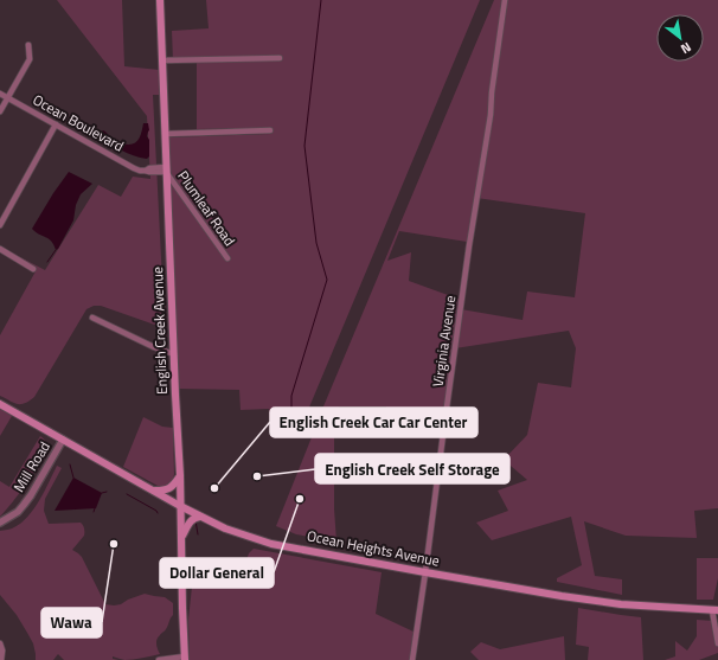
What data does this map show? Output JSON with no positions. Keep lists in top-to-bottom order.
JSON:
{
  "streets": {
    "main road": ["English Creek Avenue", "Ocean Heights Avenue"],
    "street": [
      "Ocean Boulevard",
      "Plumleaf Road",
      "Virginia Avenue",
      "Mill Road"
    ]
  },
  "crossings": [
    ["Ocean Boulevard", "Plumleaf Road"],
    ["Ocean Boulevard", "English Creek Avenue"],
    ["Plumleaf Road", "English Creek Avenue"],
    ["English Creek Avenue", "Ocean Heights Avenue"],
    ["Virginia Avenue", "Ocean Heights Avenue"],
    ["Mill Road", "Ocean Heights Avenue"]
  ],
  "places": [
    "English Creek Self Storage",
    "English Creek Car Car Center",
    "Dollar General",
    "Wawa"
  ],
  "north": "bottom right"
}
